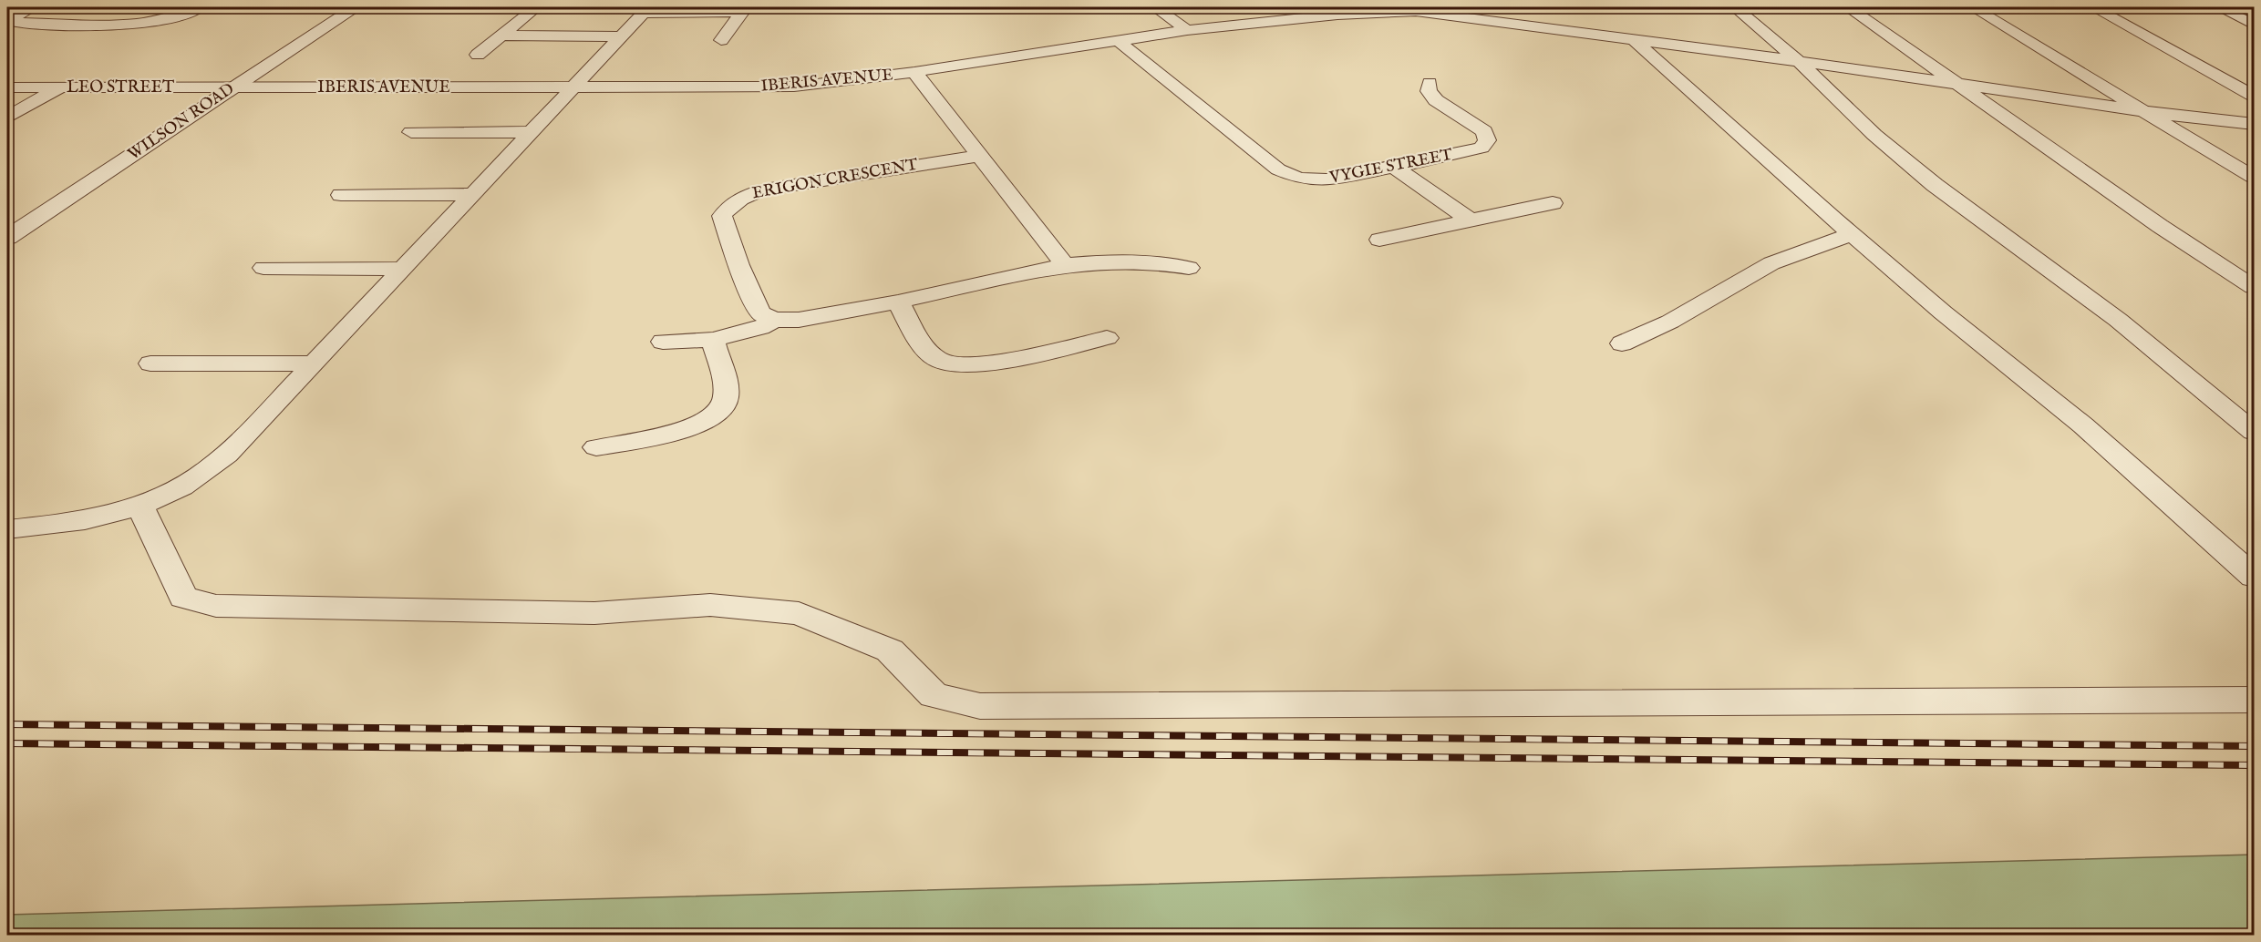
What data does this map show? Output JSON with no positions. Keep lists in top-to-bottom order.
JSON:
{
  "streets": {
    "street": [
      "IBERIS AVENUE",
      "LEO STREET",
      "WILSON ROAD",
      "VYGIE STREET",
      "ERIGON CRESCENT"
    ]
  },
  "crossings": [
    ["IBERIS AVENUE", "LEO STREET"],
    ["IBERIS AVENUE", "WILSON ROAD"],
    ["IBERIS AVENUE", "VYGIE STREET"],
    ["LEO STREET", "WILSON ROAD"]
  ]
}
